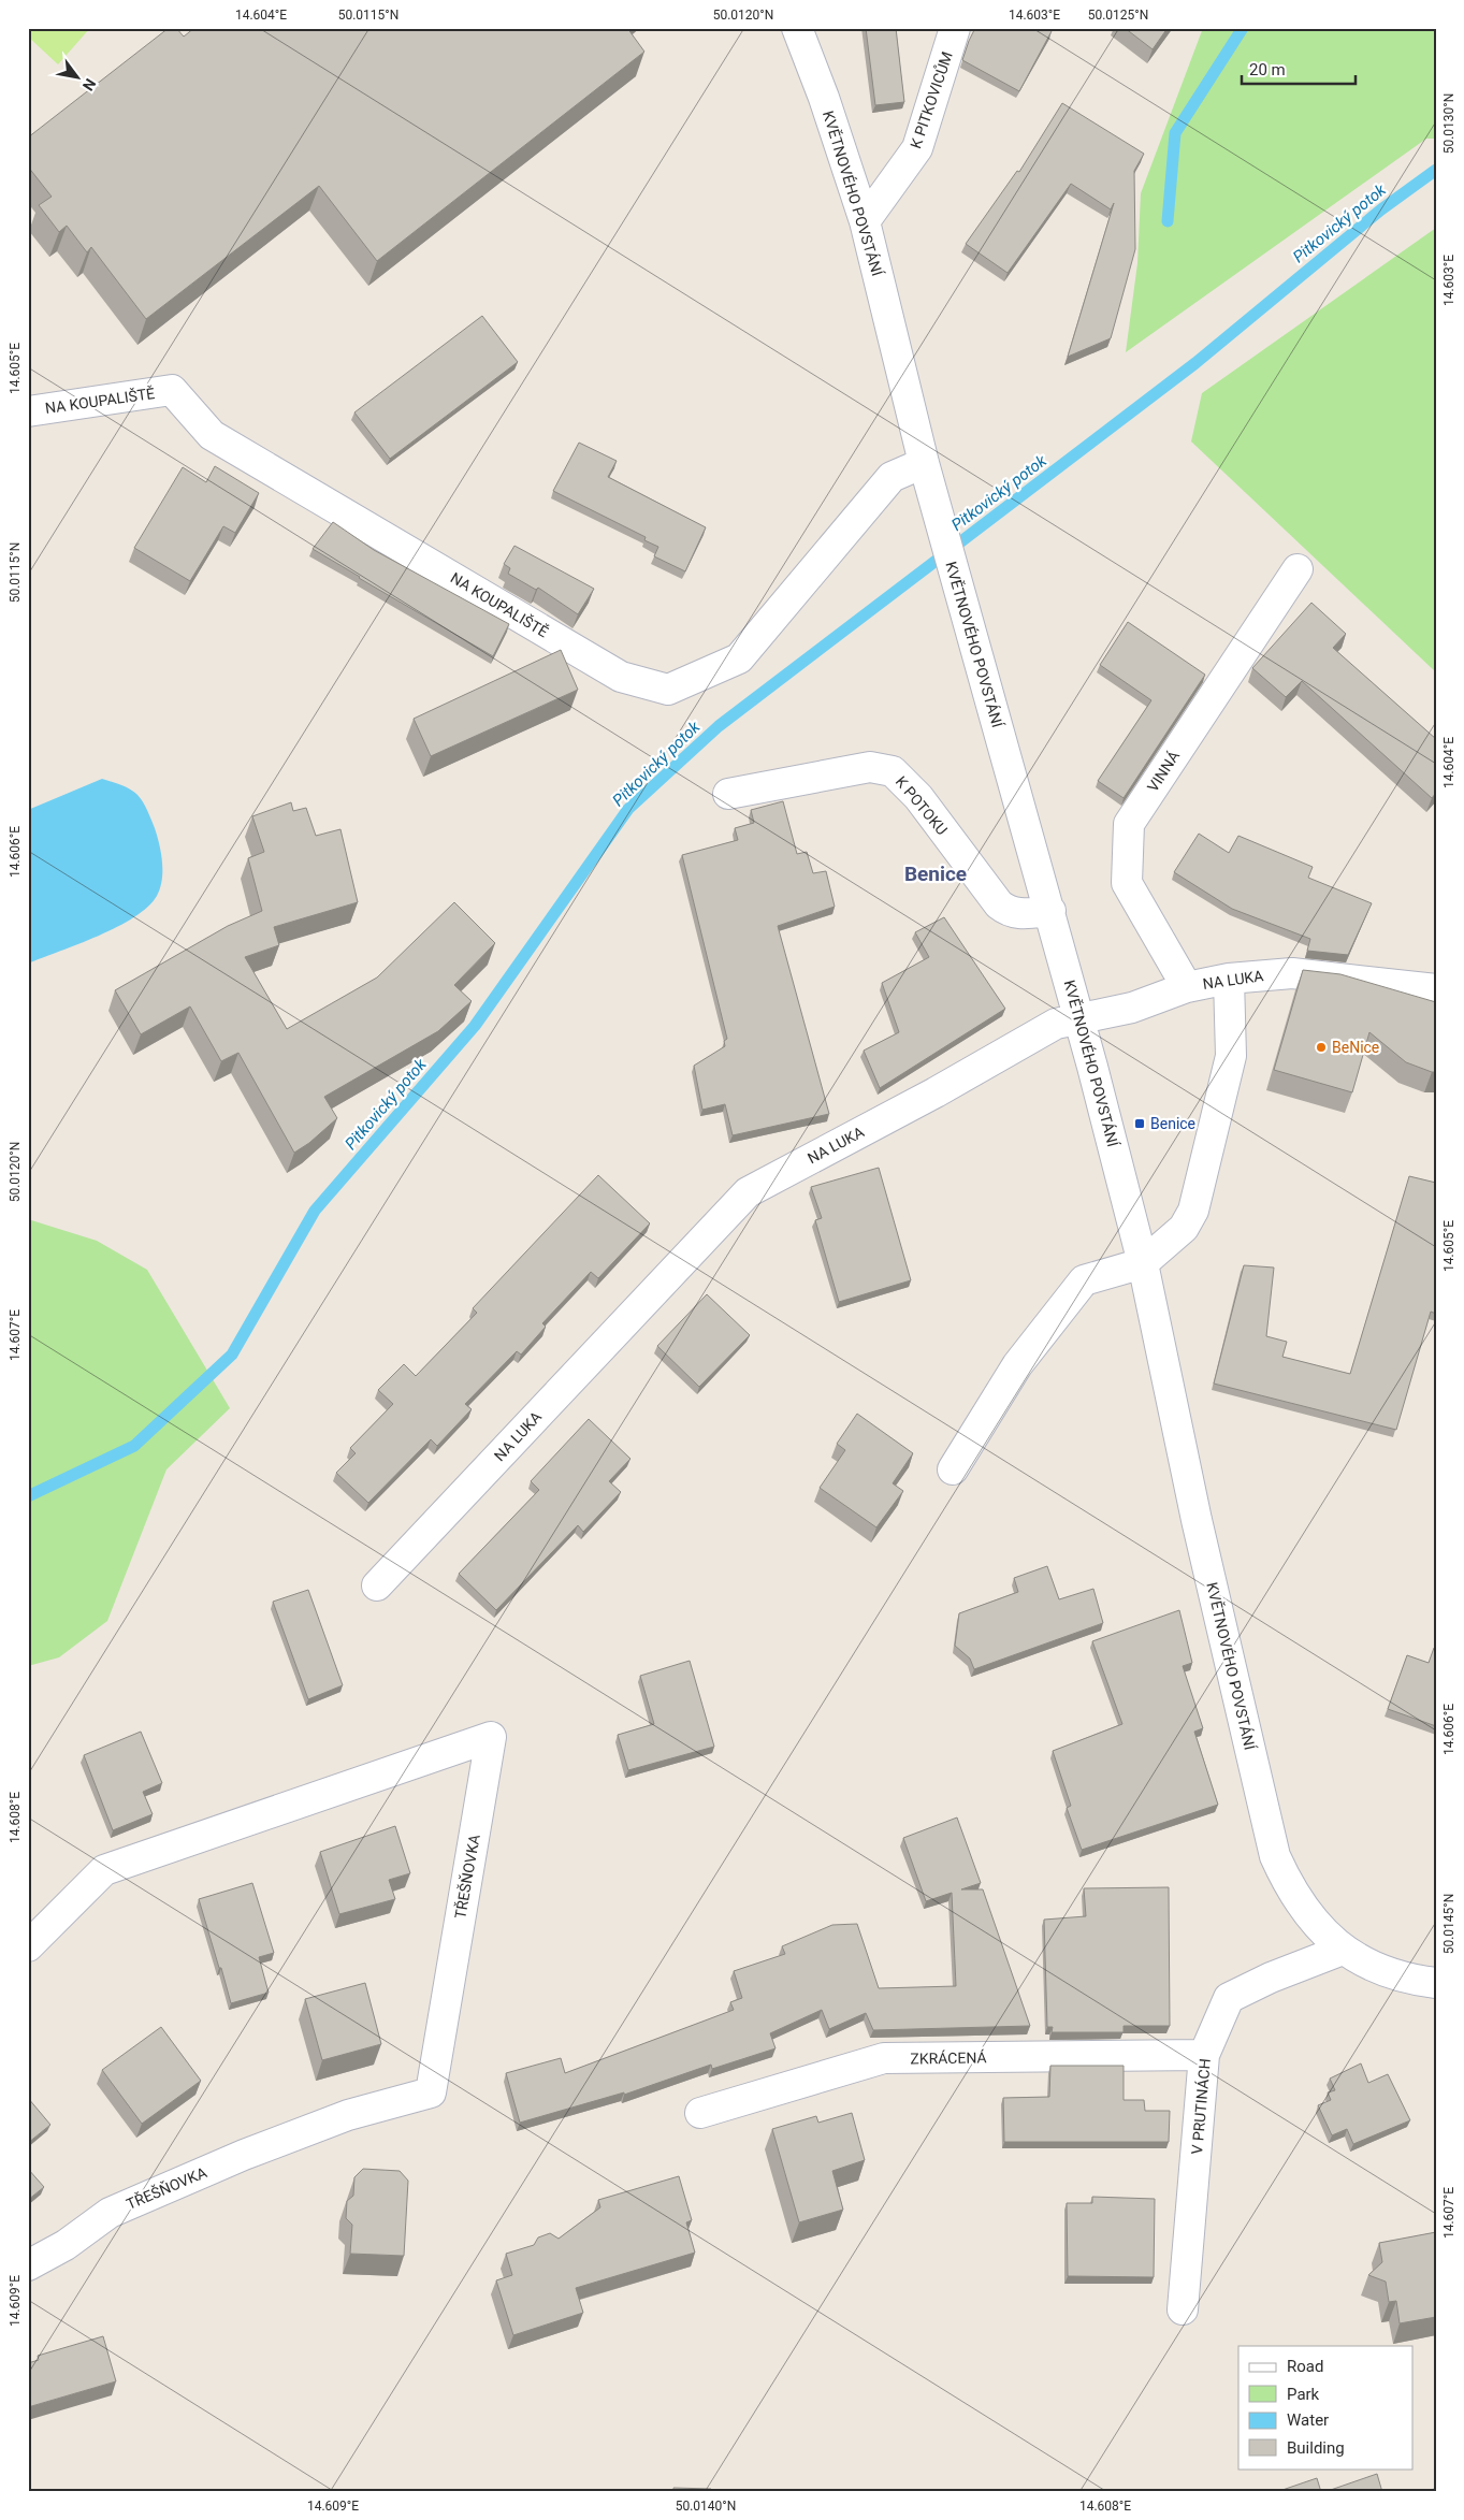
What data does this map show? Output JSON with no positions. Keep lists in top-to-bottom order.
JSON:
{
  "streets": {
    "street": [
      "K PITKOVICŮM",
      "KVĚTNOVÉHO POVSTÁNÍ",
      "NA KOUPALIŠTĚ",
      "VINNÁ",
      "K POTOKU",
      "NA LUKA",
      "TŘEŠŇOVKA",
      "ZKRÁCENÁ",
      "V PRUTINÁCH"
    ]
  },
  "crossings": [
    ["K PITKOVICŮM", "KVĚTNOVÉHO POVSTÁNÍ"],
    ["KVĚTNOVÉHO POVSTÁNÍ", "NA KOUPALIŠTĚ"],
    ["KVĚTNOVÉHO POVSTÁNÍ", "K POTOKU"],
    ["KVĚTNOVÉHO POVSTÁNÍ", "NA LUKA"],
    ["KVĚTNOVÉHO POVSTÁNÍ", "V PRUTINÁCH"],
    ["VINNÁ", "NA LUKA"],
    ["ZKRÁCENÁ", "V PRUTINÁCH"]
  ],
  "districts": ["Benice"],
  "water": ["Pitkovický potok"],
  "places": {
    "other": ["BeNice"],
    "transit": ["Benice"]
  },
  "legend": [
    "Road",
    "Park",
    "Water",
    "Building"
  ],
  "scale_bar": "20 m",
  "north": "bottom right",
  "coordinates": [
    "14.604°E",
    "50.0115°N",
    "50.0120°N",
    "14.603°E",
    "50.0125°N",
    "50.0130°N",
    "14.605°E",
    "14.606°E",
    "14.607°E",
    "14.608°E",
    "50.0145°N",
    "14.609°E",
    "50.0140°N"
  ]
}
